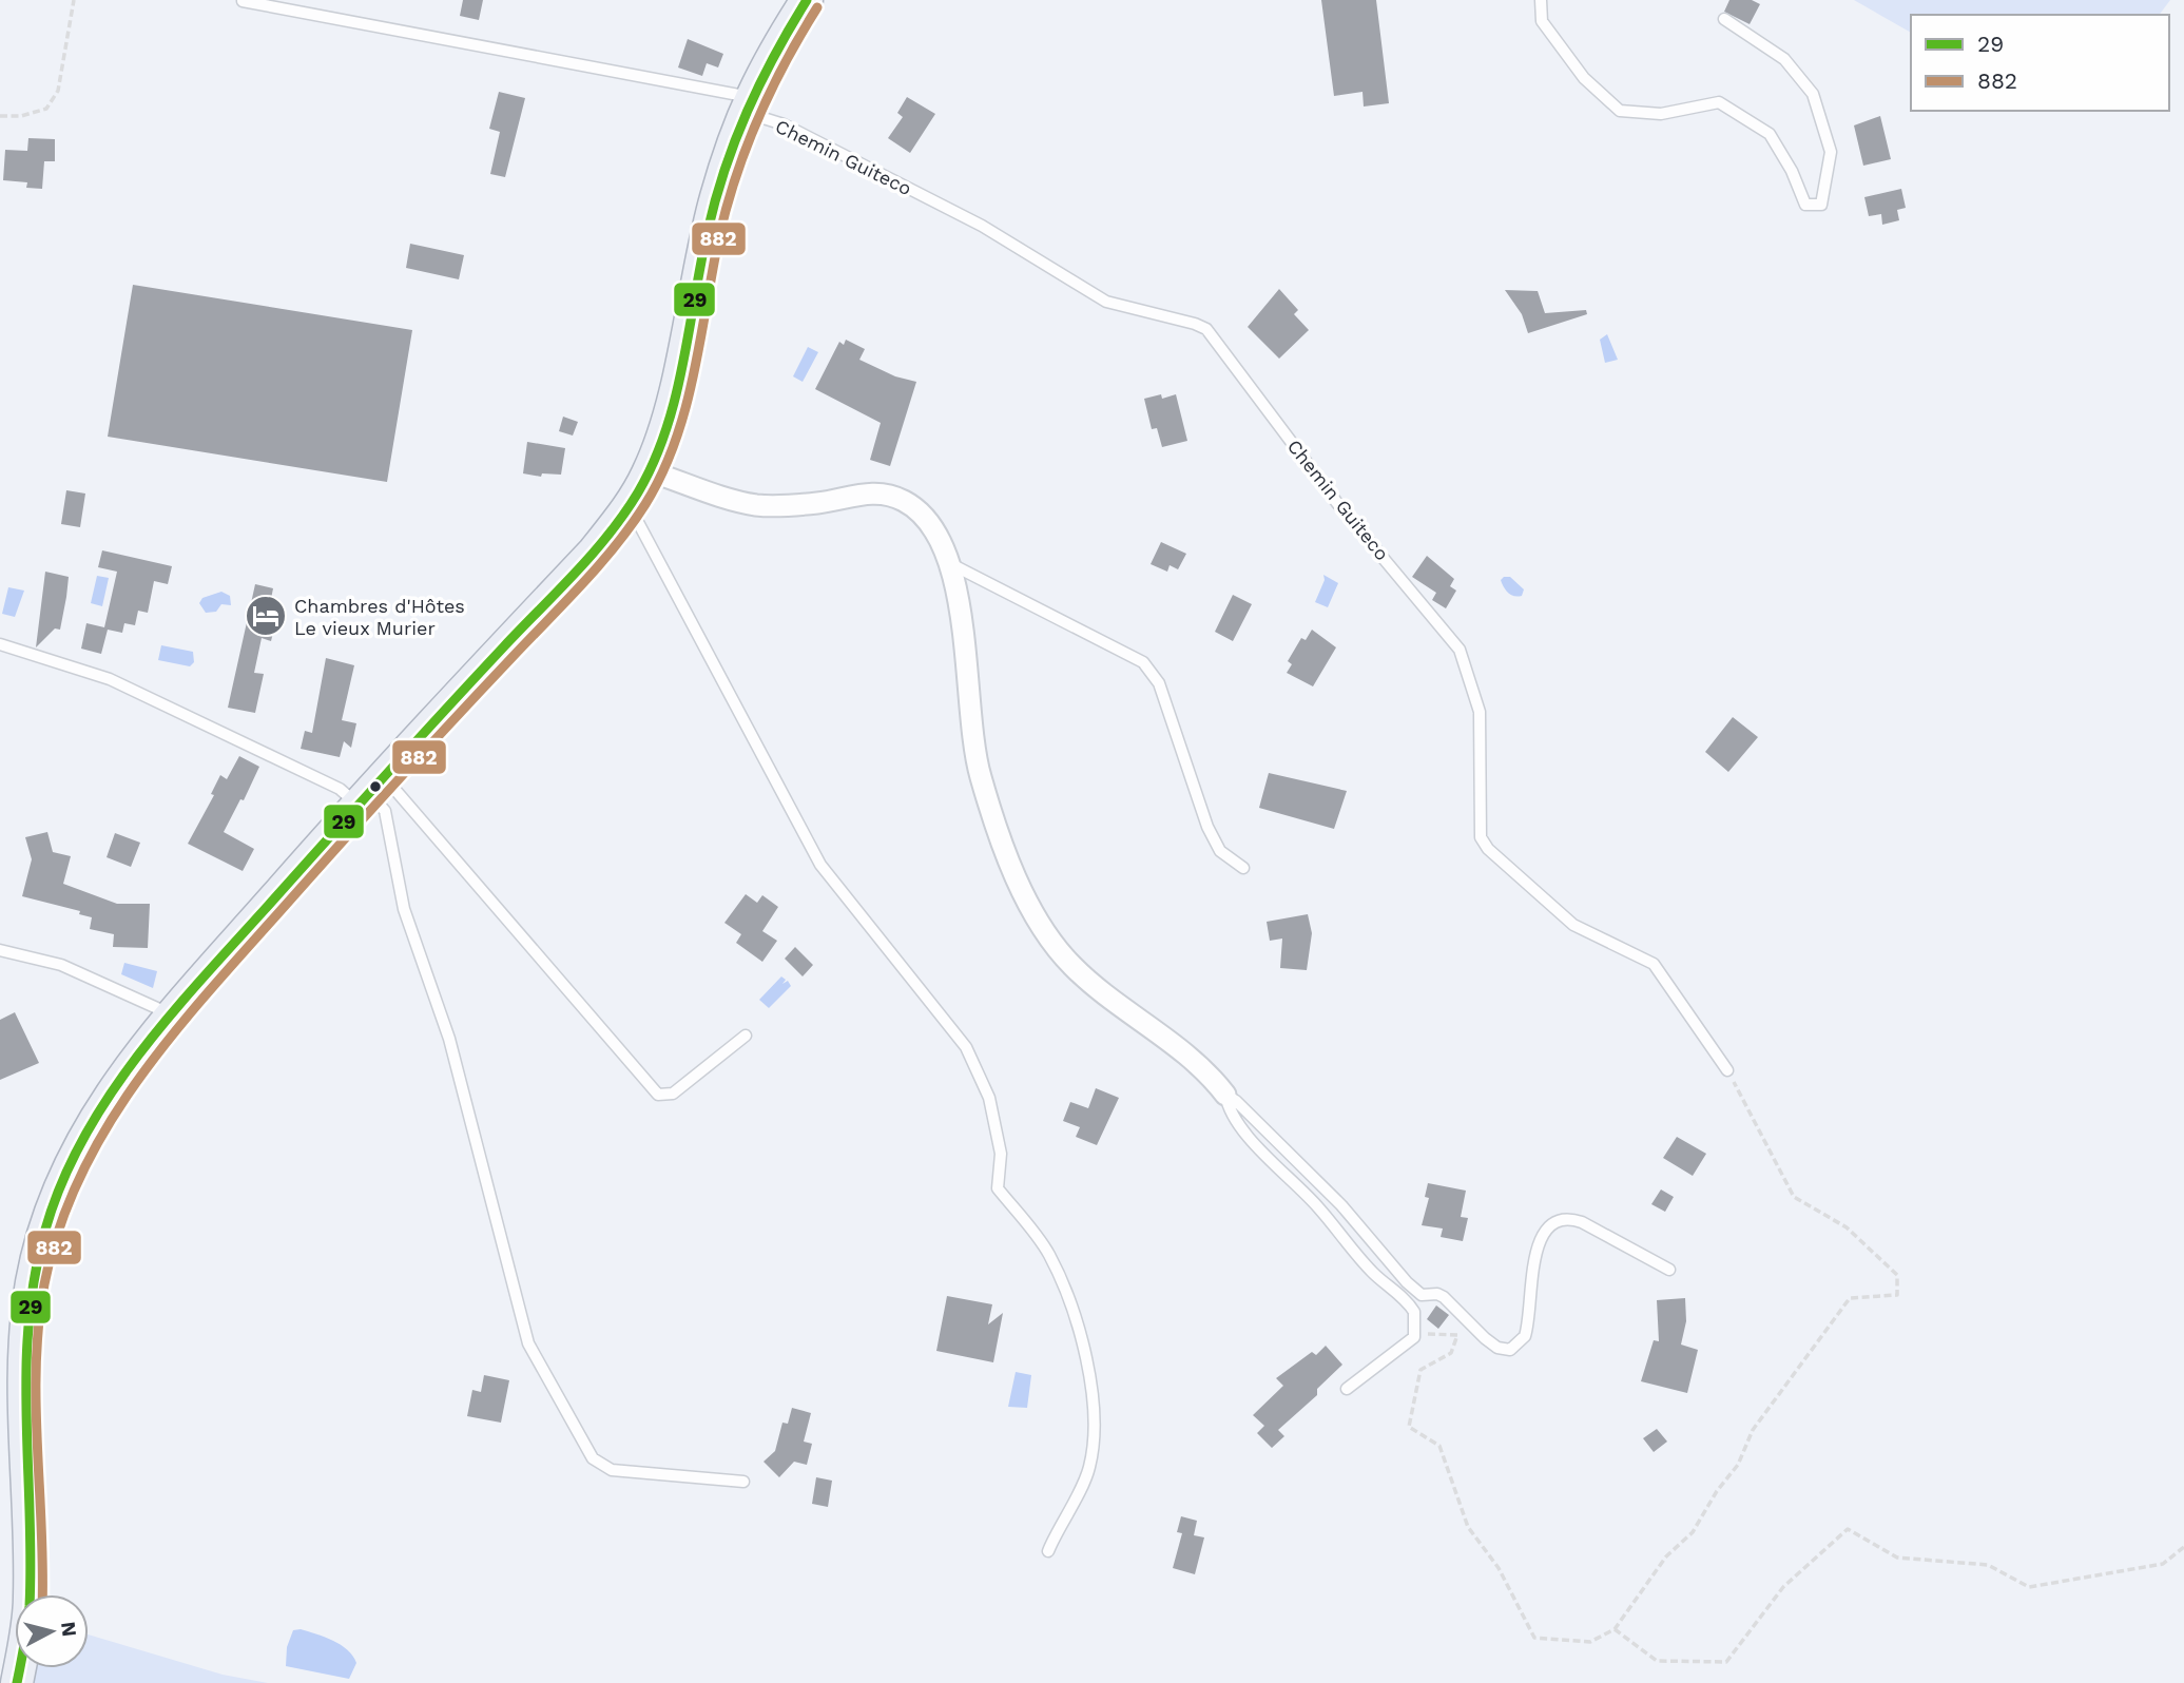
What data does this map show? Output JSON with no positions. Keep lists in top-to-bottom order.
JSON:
{
  "streets": {
    "lane": ["Chemin Guiteco"]
  },
  "places": {
    "hotel": ["Chambres d'Hôtes Le vieux Murier"]
  },
  "lines": ["transit line 29", "transit line 882"],
  "legend": ["29", "882"],
  "north": "right"
}
